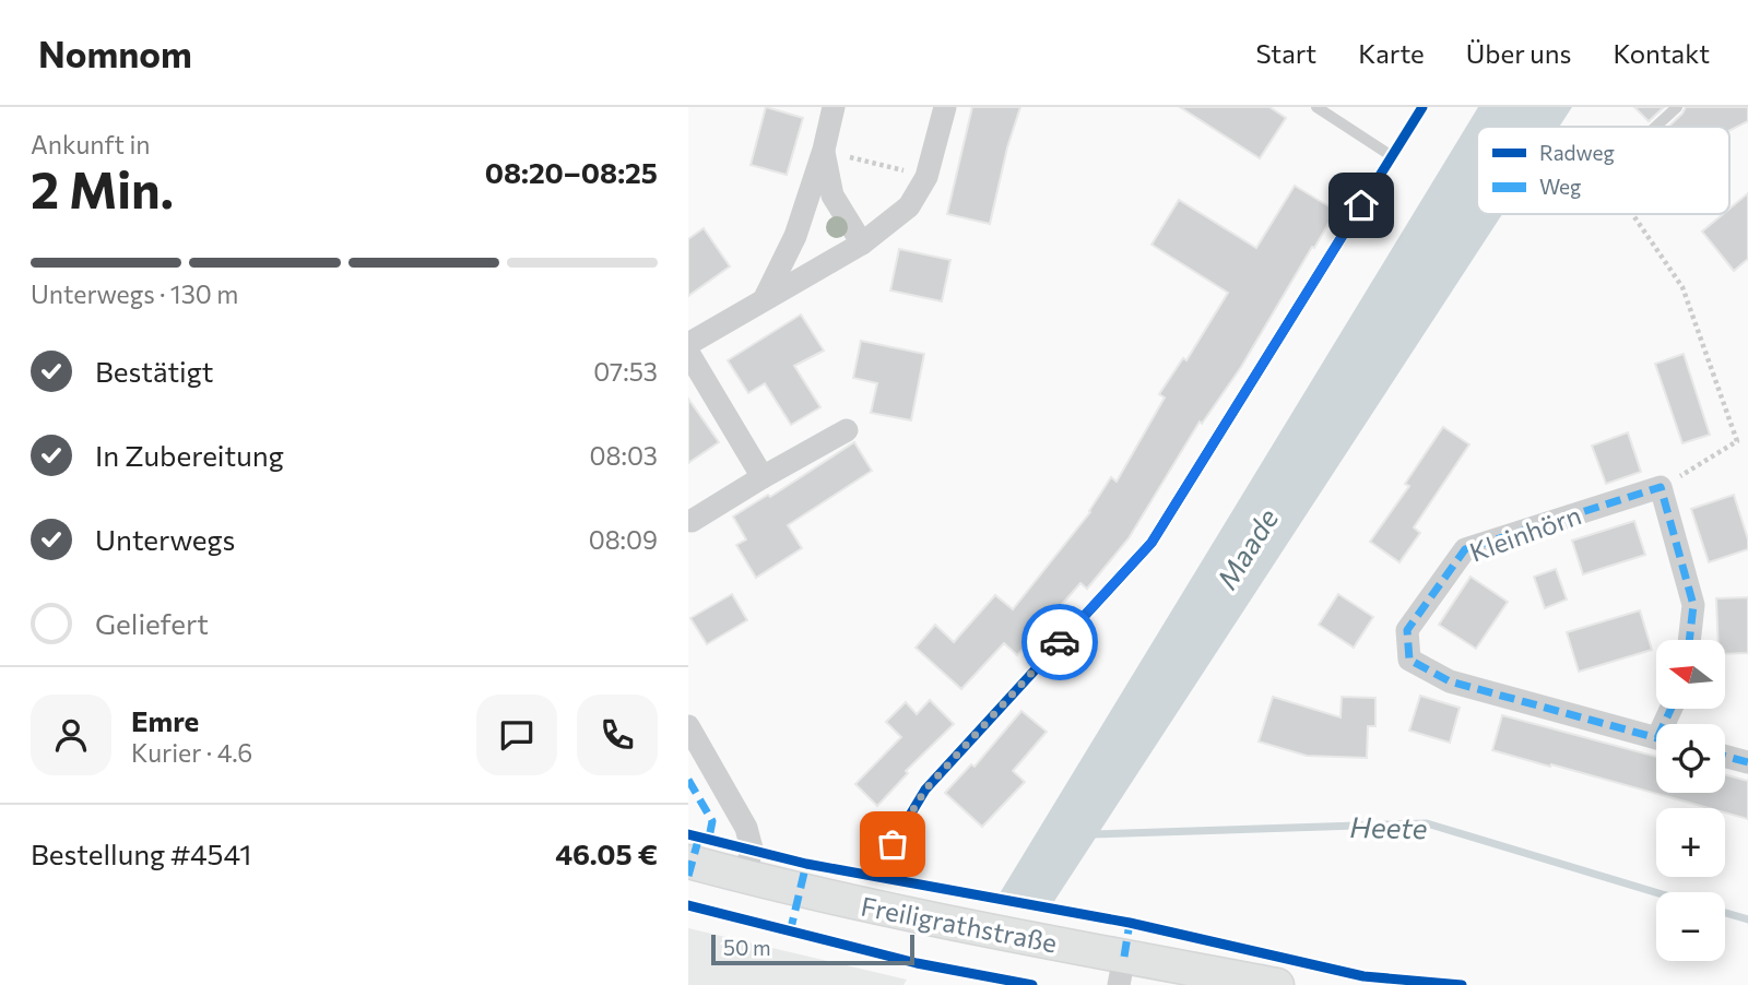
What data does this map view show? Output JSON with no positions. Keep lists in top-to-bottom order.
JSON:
{
  "streets": {
    "main road": ["Freiligrathstraße"],
    "street": ["Kleinhörn"]
  },
  "water": ["Maade", "Heete"],
  "legend": ["Radweg", "Weg"],
  "scale_bar": "50 m",
  "north": "left",
  "page": {
    "header": "Nomnom",
    "nav": [
      "Start",
      "Karte",
      "Über uns",
      "Kontakt"
    ],
    "heading": ["2 Min.", "Ankunft in", "08:20–08:25"],
    "panel": [
      "Emre",
      "Kurier · 4.6",
      "Bestellung #4541",
      "46.05 €"
    ],
    "bar": "Unterwegs · 130 m",
    "list": [
      ["Bestätigt", "07:53"],
      ["In Zubereitung", "08:03"],
      ["Unterwegs", "08:09"],
      "Geliefert"
    ],
    "map_buttons": ["+", "−"],
    "scale": "50 m"
  }
}
